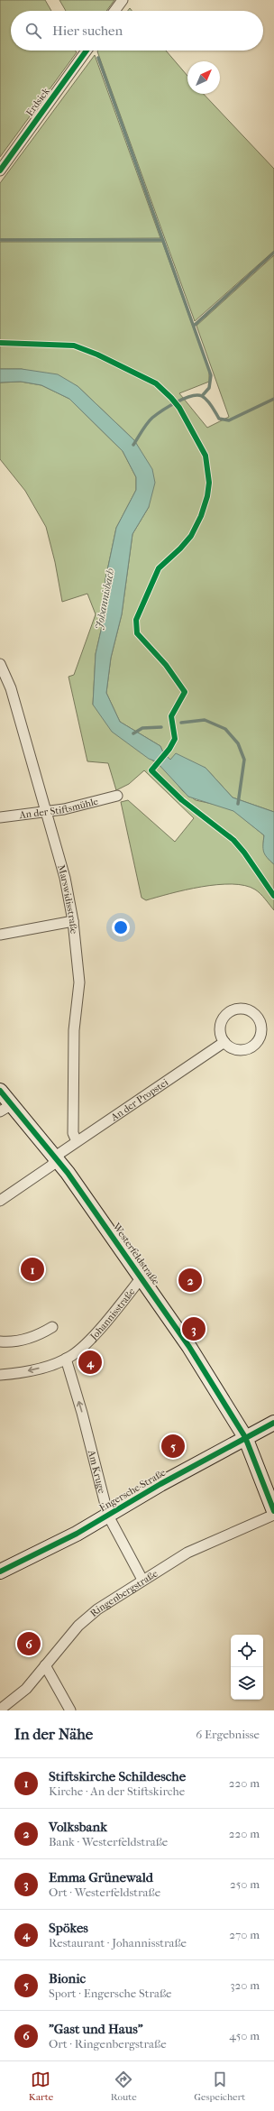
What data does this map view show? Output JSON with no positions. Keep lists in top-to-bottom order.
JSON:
{
  "streets": {
    "main road": ["Westerfeldstraße", "Engersche Straße"],
    "street": [
      "Erdsiek",
      "An der Stiftsmühle",
      "Marswidisstraße",
      "An der Propstei",
      "Johannisstraße",
      "Am Kruge",
      "Ringenbergstraße"
    ]
  },
  "crossings": [
    ["An der Stiftsmühle", "Marswidisstraße"],
    ["Marswidisstraße", "An der Propstei"],
    ["An der Propstei", "Westerfeldstraße"],
    ["Westerfeldstraße", "Johannisstraße"],
    ["Westerfeldstraße", "Engersche Straße"],
    ["Johannisstraße", "Am Kruge"],
    ["Am Kruge", "Engersche Straße"],
    ["Am Kruge", "Ringenbergstraße"]
  ],
  "one_way": ["Am Kruge"],
  "water": ["Johannisbach"],
  "north": "top right",
  "page": {
    "search": "Hier suchen",
    "pins": [
      "1",
      "2",
      "3",
      "4",
      "5",
      "6"
    ],
    "heading": ["In der Nähe", "6 Ergebnisse"],
    "list": [
      {
        "mark": "1",
        "name": "Stiftskirche Schildesche",
        "note": "Kirche · An der Stiftskirche",
        "value": "220 m"
      },
      {
        "mark": "2",
        "name": "Volksbank",
        "note": "Bank · Westerfeldstraße",
        "value": "220 m"
      },
      {
        "mark": "3",
        "name": "Emma Grünewald",
        "note": "Ort · Westerfeldstraße",
        "value": "250 m"
      },
      {
        "mark": "4",
        "name": "Spökes",
        "note": "Restaurant · Johannisstraße",
        "value": "270 m"
      },
      {
        "mark": "5",
        "name": "Bionic",
        "note": "Sport · Engersche Straße",
        "value": "320 m"
      },
      {
        "mark": "6",
        "name": "\"Gast und Haus\"",
        "note": "Ort · Ringenbergstraße",
        "value": "450 m"
      }
    ],
    "nav": ["Karte", "Route", "Gespeichert"]
  }
}
